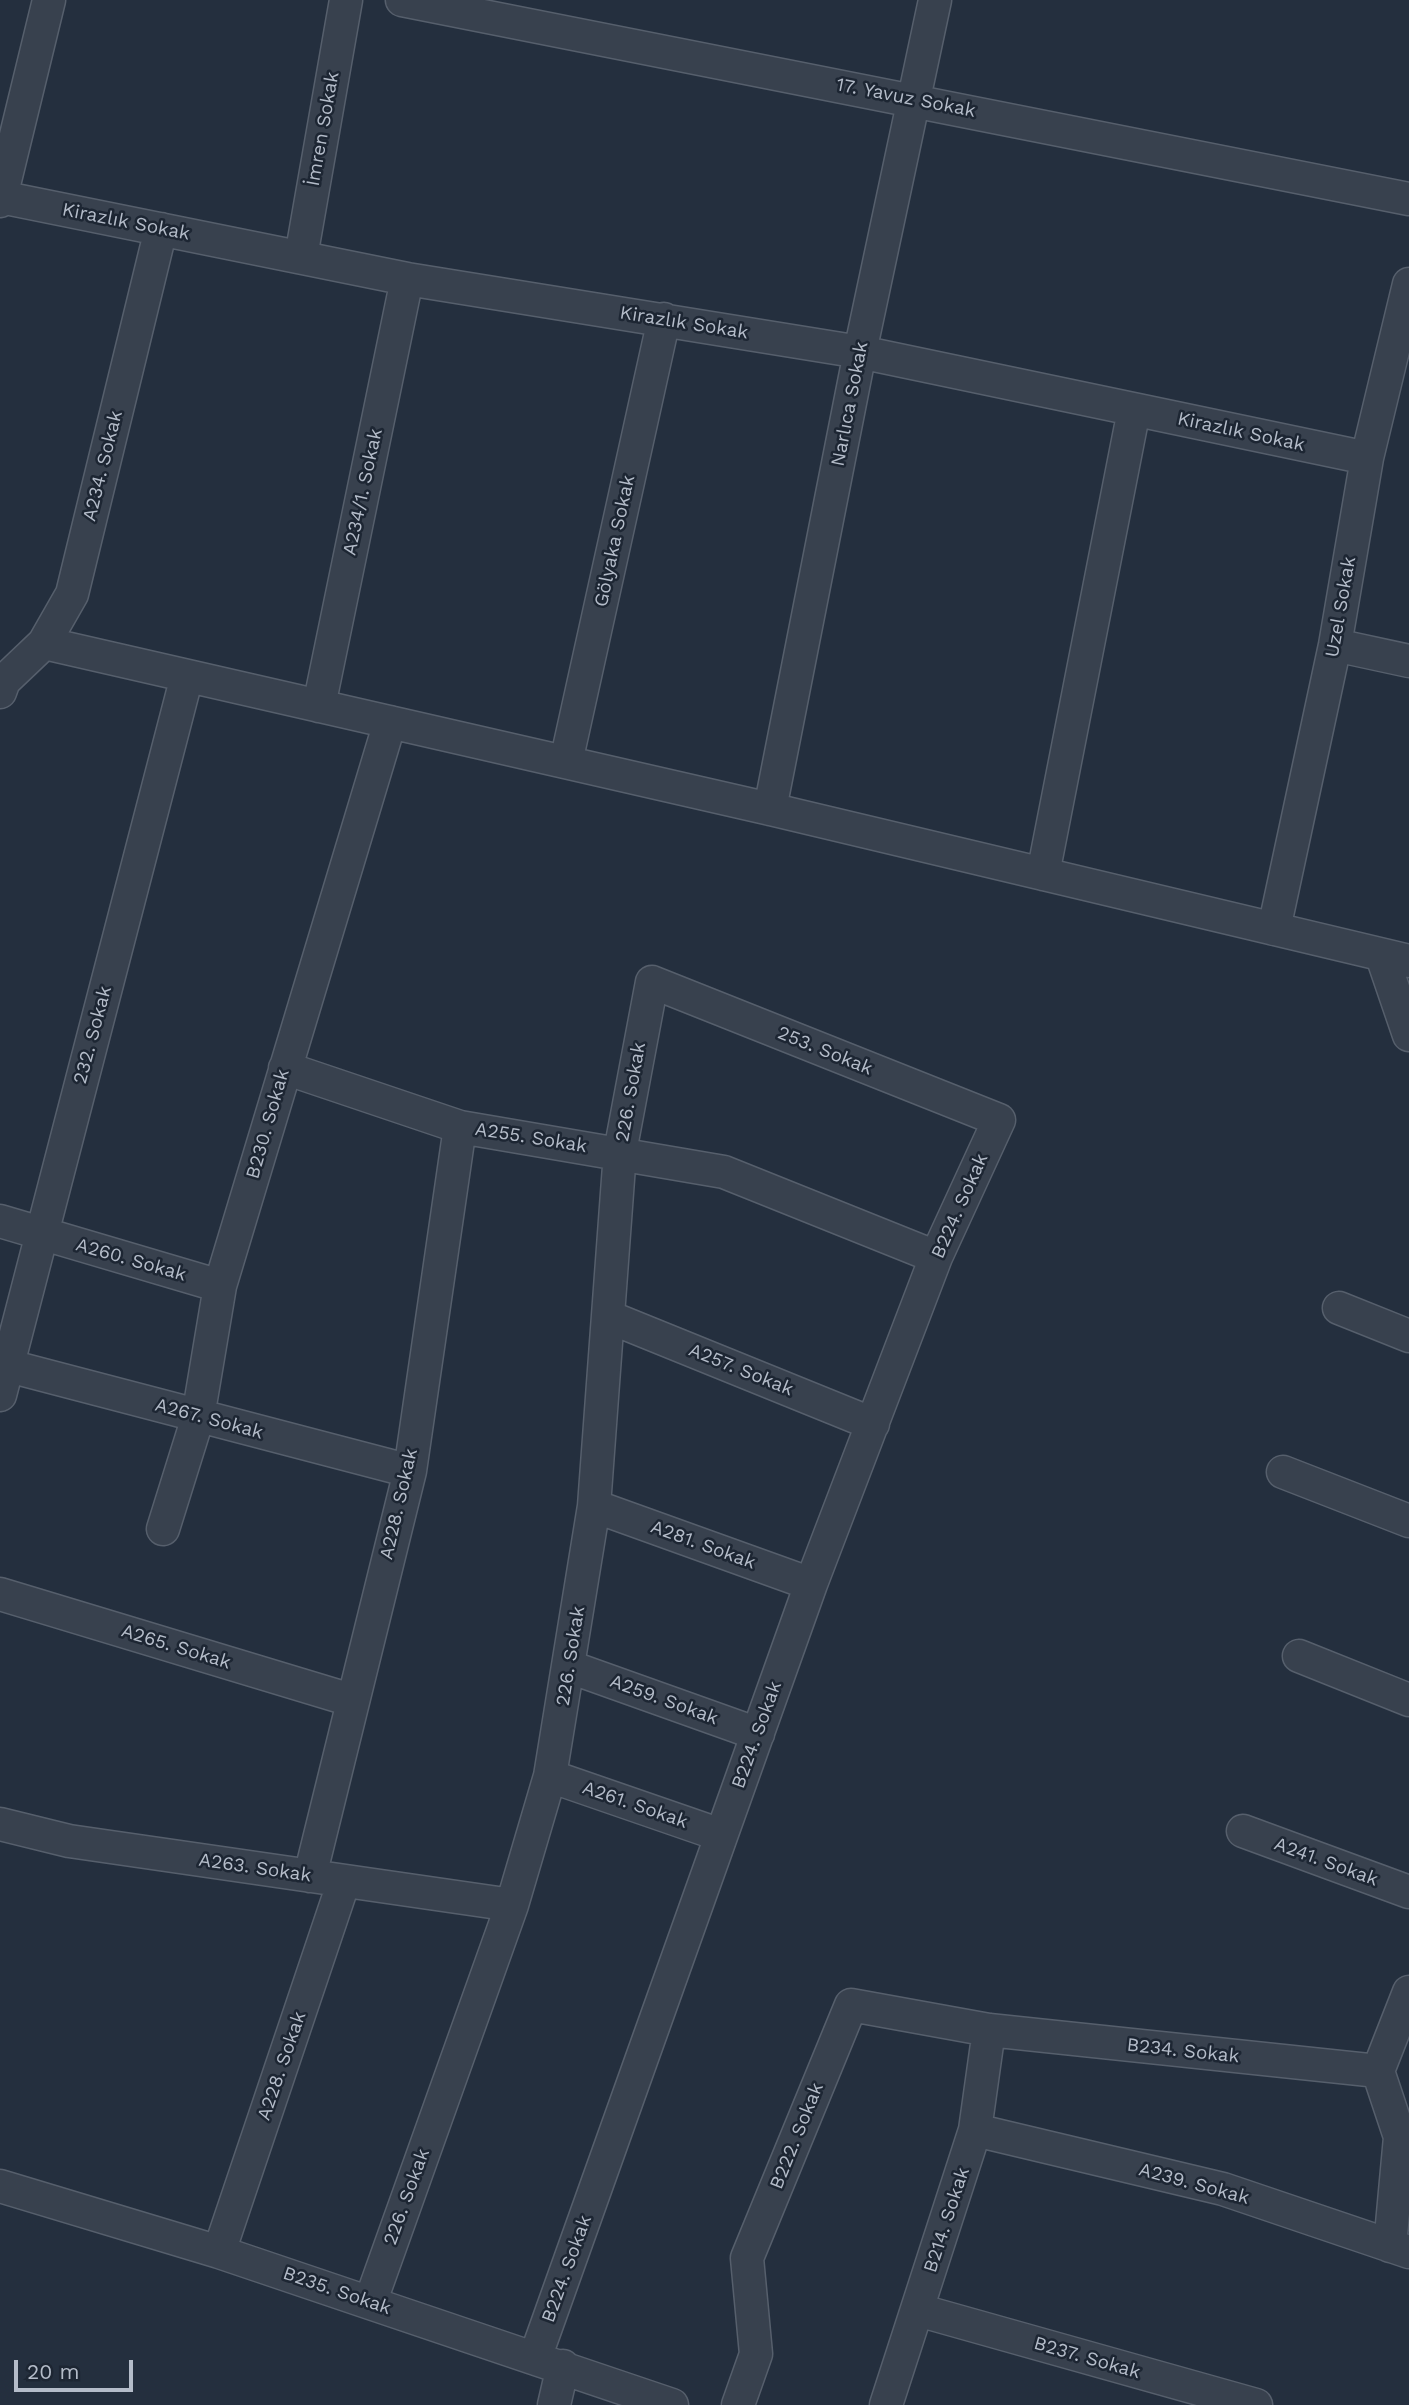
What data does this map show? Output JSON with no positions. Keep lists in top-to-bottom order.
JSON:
{
  "streets": {
    "street": [
      "17. Yavuz Sokak",
      "İmren Sokak",
      "Kirazlık Sokak",
      "Narlıca Sokak",
      "A234. Sokak",
      "A234/1. Sokak",
      "Gölyaka Sokak",
      "Uzel Sokak",
      "232. Sokak",
      "253. Sokak",
      "226. Sokak",
      "B230. Sokak",
      "A255. Sokak",
      "B224. Sokak",
      "A260. Sokak",
      "A257. Sokak",
      "A267. Sokak",
      "A228. Sokak",
      "A281. Sokak",
      "A265. Sokak",
      "A259. Sokak",
      "A261. Sokak",
      "A241. Sokak",
      "A263. Sokak",
      "B234. Sokak",
      "B222. Sokak",
      "A239. Sokak",
      "B214. Sokak",
      "B235. Sokak",
      "B237. Sokak"
    ]
  },
  "crossings": [
    ["17. Yavuz Sokak", "Narlıca Sokak"],
    ["İmren Sokak", "Kirazlık Sokak"],
    ["Kirazlık Sokak", "Narlıca Sokak"],
    ["Kirazlık Sokak", "A234. Sokak"],
    ["Kirazlık Sokak", "A234/1. Sokak"],
    ["Kirazlık Sokak", "Gölyaka Sokak"],
    ["Kirazlık Sokak", "Uzel Sokak"],
    ["232. Sokak", "A260. Sokak"],
    ["232. Sokak", "A267. Sokak"],
    ["253. Sokak", "226. Sokak"],
    ["253. Sokak", "B224. Sokak"],
    ["226. Sokak", "A255. Sokak"],
    ["226. Sokak", "A257. Sokak"],
    ["226. Sokak", "A281. Sokak"],
    ["226. Sokak", "A259. Sokak"],
    ["226. Sokak", "A261. Sokak"],
    ["226. Sokak", "A263. Sokak"],
    ["226. Sokak", "B235. Sokak"],
    ["B230. Sokak", "A255. Sokak"],
    ["B230. Sokak", "A260. Sokak"],
    ["B230. Sokak", "A267. Sokak"],
    ["A255. Sokak", "B224. Sokak"],
    ["A255. Sokak", "A228. Sokak"],
    ["B224. Sokak", "A257. Sokak"],
    ["B224. Sokak", "A281. Sokak"],
    ["B224. Sokak", "A259. Sokak"],
    ["B224. Sokak", "A261. Sokak"],
    ["B224. Sokak", "B235. Sokak"],
    ["A267. Sokak", "A228. Sokak"],
    ["A228. Sokak", "A265. Sokak"],
    ["A228. Sokak", "A263. Sokak"],
    ["A228. Sokak", "B235. Sokak"],
    ["B234. Sokak", "B222. Sokak"],
    ["B234. Sokak", "B214. Sokak"],
    ["B222. Sokak", "B214. Sokak"],
    ["A239. Sokak", "B214. Sokak"],
    ["B214. Sokak", "B237. Sokak"]
  ],
  "scale_bar": "20 m"
}
